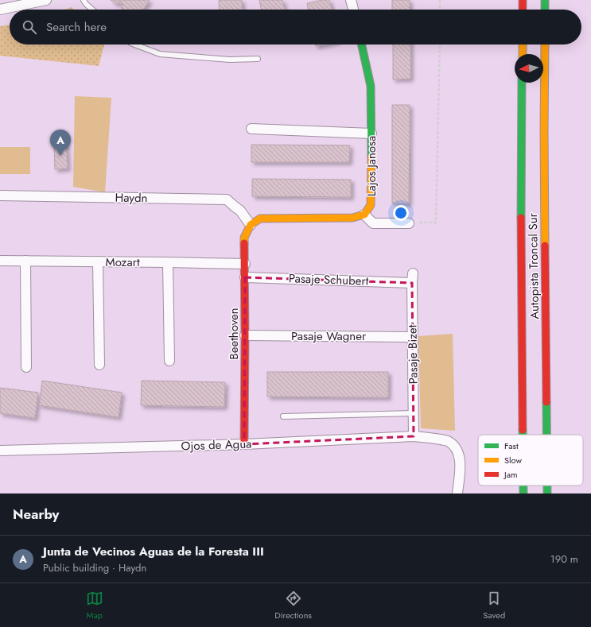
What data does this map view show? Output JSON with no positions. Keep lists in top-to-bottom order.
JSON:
{
  "streets": {
    "main road": ["Lajos Janosa", "Autopista Troncal Sur", "Beethoven"],
    "street": [
      "Haydn",
      "Mozart",
      "Pasaje Schubert",
      "Pasaje Wagner",
      "Pasaje Bizet",
      "Ojos de Agua"
    ]
  },
  "crossings": [
    ["Haydn", "Beethoven"],
    ["Mozart", "Beethoven"],
    ["Pasaje Schubert", "Beethoven"],
    ["Pasaje Schubert", "Pasaje Bizet"],
    ["Beethoven", "Pasaje Wagner"],
    ["Beethoven", "Ojos de Agua"],
    ["Pasaje Wagner", "Pasaje Bizet"],
    ["Pasaje Bizet", "Ojos de Agua"]
  ],
  "legend": ["Fast", "Slow", "Jam"],
  "north": "left",
  "page": {
    "search": "Search here",
    "pins": "A",
    "heading": "Nearby",
    "list": [
      {
        "mark": "A",
        "name": "Junta de Vecinos Aguas de la Foresta III",
        "note": "Public building · Haydn",
        "value": "190 m"
      }
    ],
    "nav": ["Map", "Directions", "Saved"]
  }
}
